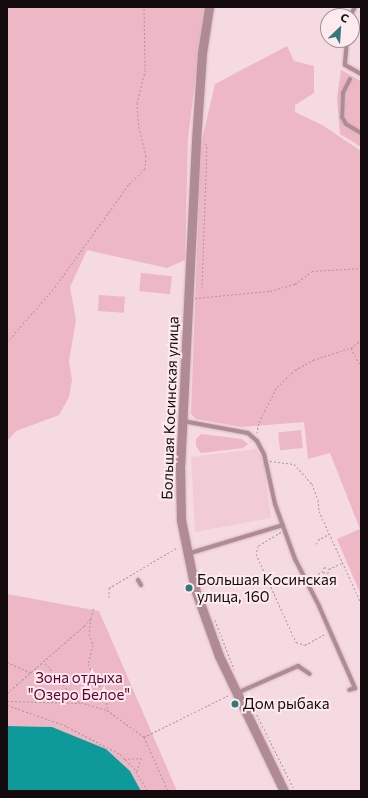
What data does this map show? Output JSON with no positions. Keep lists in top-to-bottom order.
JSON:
{
  "streets": {
    "street": ["Большая Косинская улица"]
  },
  "parks": ["Зона отдыха \"Озеро Белое\""],
  "places": ["Большая Косинская улица, 160", "Дом рыбака"],
  "north": "top right"
}
